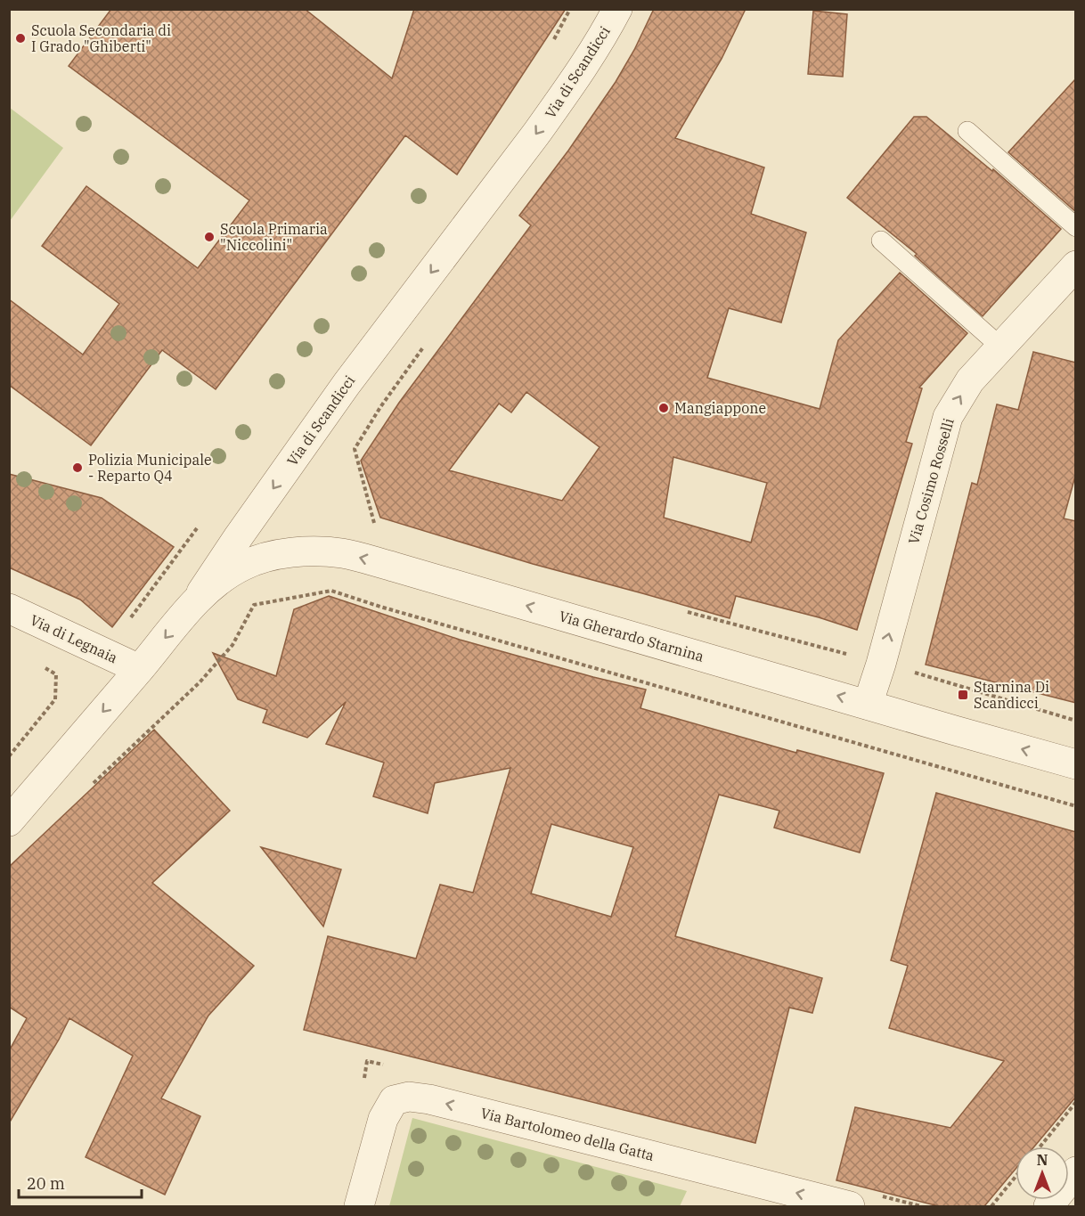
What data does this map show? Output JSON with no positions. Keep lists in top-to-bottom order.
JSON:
{
  "streets": {
    "street": [
      "Via di Scandicci",
      "Via Cosimo Rosselli",
      "Via Gherardo Starnina",
      "Via di Legnaia",
      "Via Bartolomeo della Gatta"
    ]
  },
  "crossings": [
    ["Via di Scandicci", "Via Gherardo Starnina"],
    ["Via di Scandicci", "Via di Legnaia"],
    ["Via Cosimo Rosselli", "Via Gherardo Starnina"]
  ],
  "one_way": [
    "Via di Scandicci",
    "Via Cosimo Rosselli",
    "Via Gherardo Starnina",
    "Via Bartolomeo della Gatta"
  ],
  "places": {
    "other": [
      "Scuola Secondaria di I Grado \"Ghiberti\"",
      "Scuola Primaria \"Niccolini\"",
      "Mangiappone",
      "Polizia Municipale - Reparto Q4"
    ],
    "transit": ["Starnina Di Scandicci"]
  },
  "scale_bar": "20 m",
  "north": "top"
}
